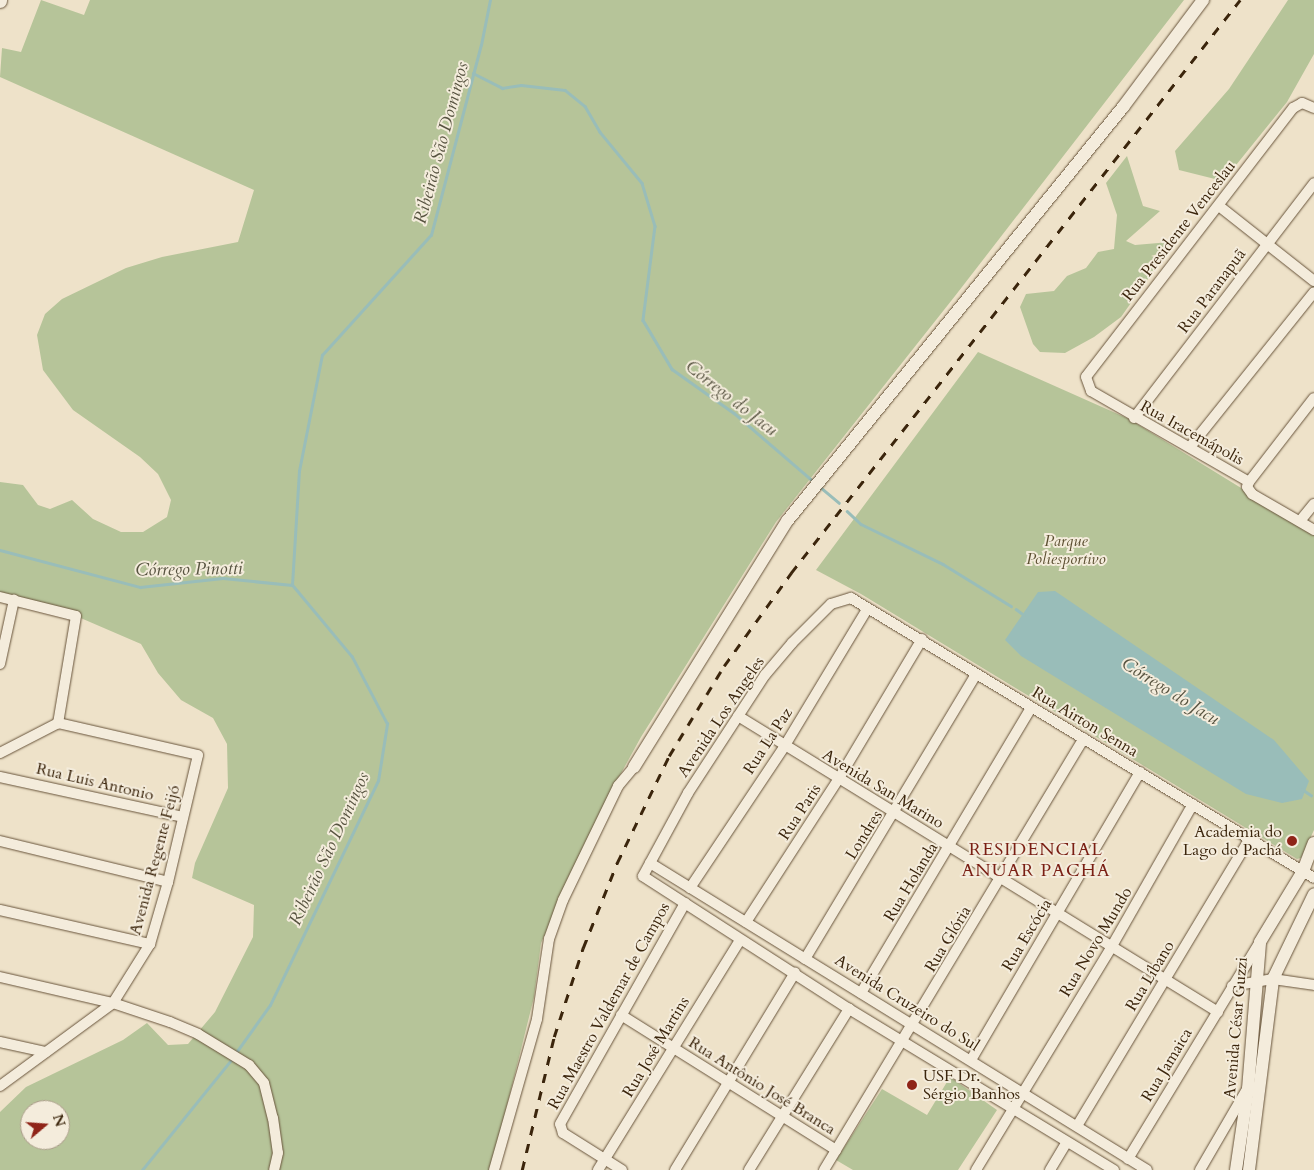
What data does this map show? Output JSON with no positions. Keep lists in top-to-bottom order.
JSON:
{
  "streets": {
    "street": [
      "Rua Presidente Venceslau",
      "Rua Paranapuã",
      "Rua Iracemápolis",
      "Avenida Los Angeles",
      "Rua Airton Senna",
      "Rua La Paz",
      "Rua Luis Antonio",
      "Avenida San Marino",
      "Rua Paris",
      "Londres",
      "Avenida Regente Feijó",
      "Rua Holanda",
      "Rua Escócia",
      "Rua Glória",
      "Rua Novo Mundo",
      "Rua Líbano",
      "Avenida Cruzeiro do Sul",
      "Rua Maestro Valdemar de Campos",
      "Avenida César Guzzi",
      "Rua José Martins",
      "Rua Jamaica",
      "Rua Antônio José Branca"
    ]
  },
  "crossings": [
    ["Rua Presidente Venceslau", "Rua Iracemápolis"],
    ["Rua Paranapuã", "Rua Iracemápolis"],
    ["Avenida Los Angeles", "Rua Airton Senna"],
    ["Avenida Los Angeles", "Avenida San Marino"],
    ["Avenida Los Angeles", "Avenida Cruzeiro do Sul"],
    ["Avenida Los Angeles", "Rua Maestro Valdemar de Campos"],
    ["Rua Airton Senna", "Rua La Paz"],
    ["Rua Airton Senna", "Rua Paris"],
    ["Rua Airton Senna", "Londres"],
    ["Rua Airton Senna", "Rua Holanda"],
    ["Rua Airton Senna", "Rua Escócia"],
    ["Rua Airton Senna", "Rua Glória"],
    ["Rua Airton Senna", "Rua Novo Mundo"],
    ["Rua Airton Senna", "Rua Líbano"],
    ["Rua Airton Senna", "Avenida César Guzzi"],
    ["Rua La Paz", "Avenida San Marino"],
    ["Rua La Paz", "Avenida Cruzeiro do Sul"],
    ["Rua Luis Antonio", "Avenida Regente Feijó"],
    ["Avenida San Marino", "Rua Paris"],
    ["Avenida San Marino", "Londres"],
    ["Avenida San Marino", "Rua Holanda"],
    ["Avenida San Marino", "Rua Escócia"],
    ["Avenida San Marino", "Rua Glória"],
    ["Avenida San Marino", "Rua Novo Mundo"],
    ["Avenida San Marino", "Rua Líbano"],
    ["Avenida San Marino", "Rua Jamaica"],
    ["Rua Paris", "Avenida Cruzeiro do Sul"],
    ["Londres", "Avenida Cruzeiro do Sul"],
    ["Rua Holanda", "Avenida Cruzeiro do Sul"],
    ["Rua Escócia", "Avenida Cruzeiro do Sul"],
    ["Rua Glória", "Avenida Cruzeiro do Sul"],
    ["Rua Glória", "Rua Antônio José Branca"],
    ["Rua Novo Mundo", "Avenida Cruzeiro do Sul"],
    ["Rua Líbano", "Avenida Cruzeiro do Sul"],
    ["Avenida Cruzeiro do Sul", "Rua Jamaica"],
    ["Rua Maestro Valdemar de Campos", "Rua José Martins"],
    ["Rua Maestro Valdemar de Campos", "Rua Antônio José Branca"],
    ["Avenida César Guzzi", "Rua Jamaica"],
    ["Rua José Martins", "Rua Antônio José Branca"]
  ],
  "districts": ["RESIDENCIAL ANUAR PACHÁ"],
  "water": ["Ribeirão São Domingos", "Córrego do Jacu", "Córrego Pinotti"],
  "parks": ["Parque Poliesportivo"],
  "places": ["Academia do Lago do Pachá", "USF Dr. Sérgio Banhos"],
  "north": "right"
}
